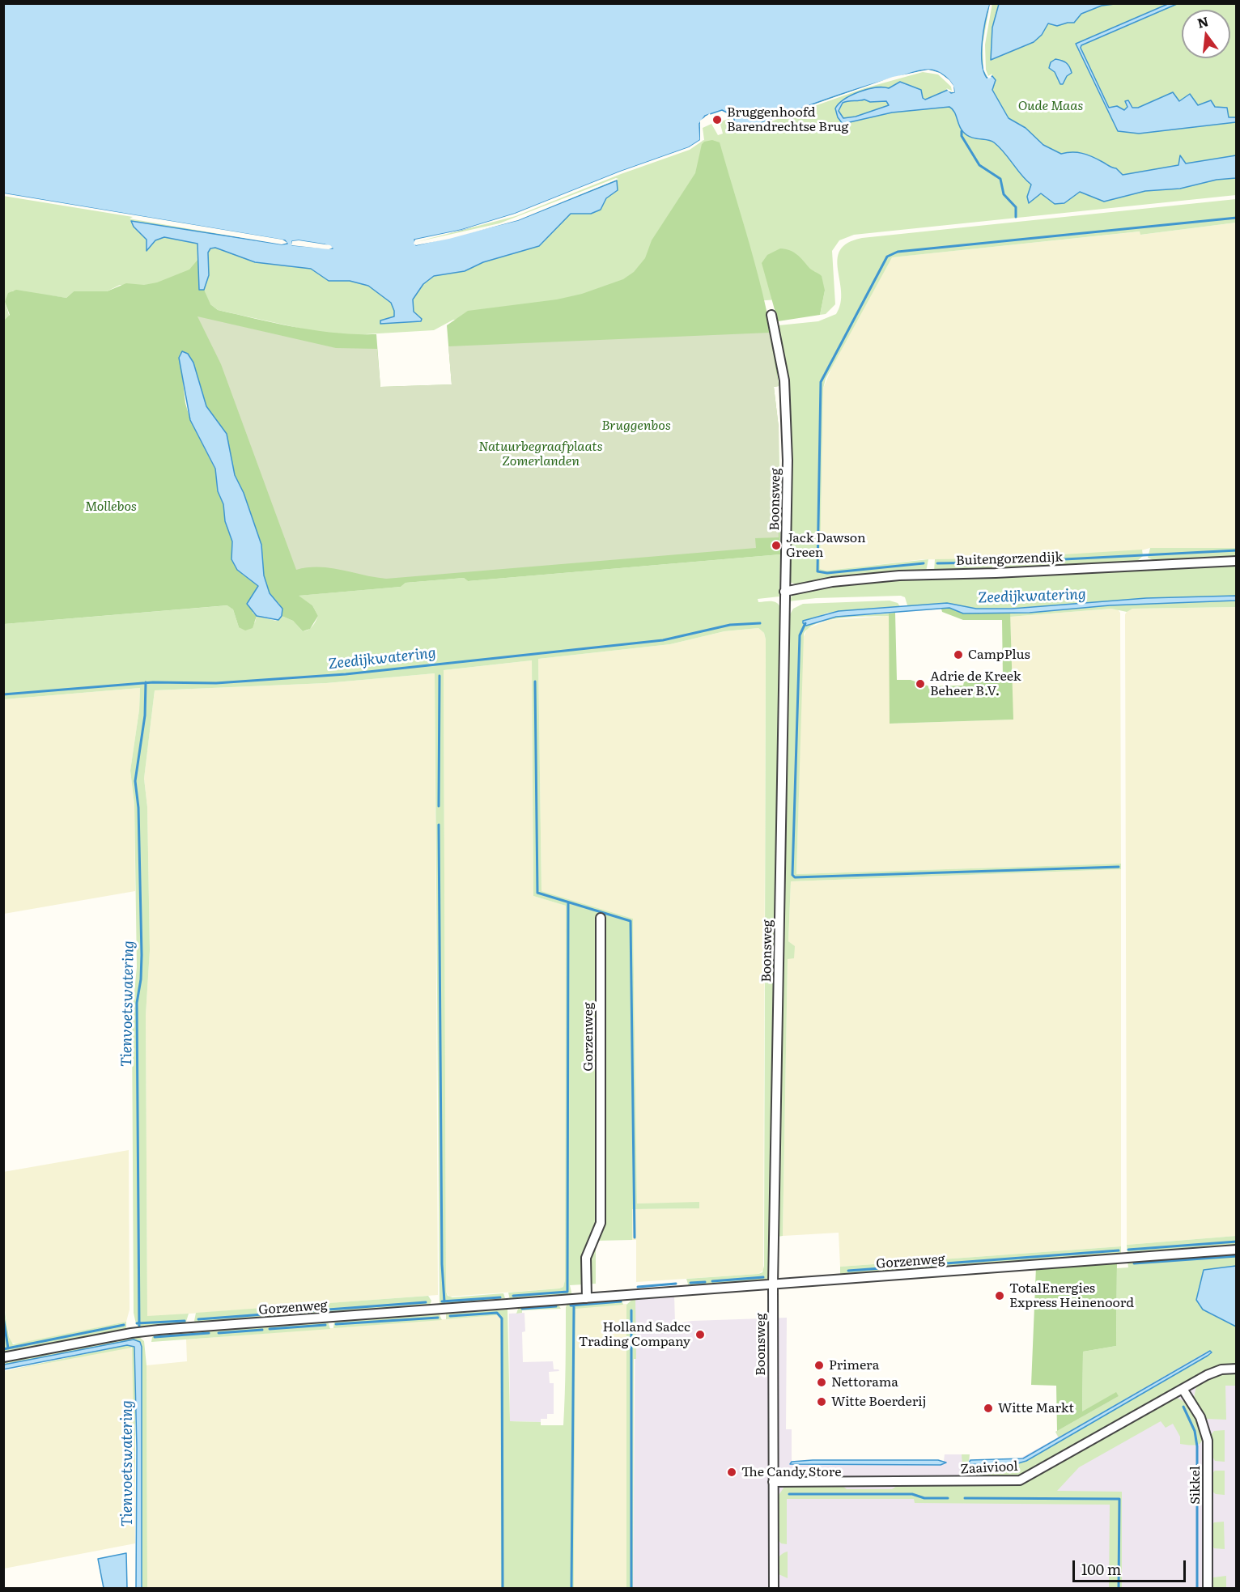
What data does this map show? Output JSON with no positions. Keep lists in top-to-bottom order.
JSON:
{
  "streets": {
    "street": [
      "Boonsweg",
      "Buitengorzendijk",
      "Gorzenweg",
      "Zaaiviool",
      "Sikkel"
    ]
  },
  "crossings": [
    ["Boonsweg", "Buitengorzendijk"],
    ["Boonsweg", "Gorzenweg"],
    ["Boonsweg", "Zaaiviool"],
    ["Zaaiviool", "Sikkel"]
  ],
  "water": ["Zeedijkwatering", "Tienvoetswatering"],
  "parks": [
    "Oude Maas",
    "Bruggenbos",
    "Natuurbegraafplaats Zomerlanden",
    "Mollebos"
  ],
  "places": [
    "Bruggenhoofd Barendrechtse Brug",
    "Jack Dawson Green",
    "CampPlus",
    "Adrie de Kreek Beheer B.V.",
    "TotalEnergies Express Heinenoord",
    "Holland Sadcc Trading Company",
    "Primera",
    "Nettorama",
    "Witte Boerderij",
    "Witte Markt",
    "The Candy Store"
  ],
  "scale_bar": "100 m",
  "north": "top"
}
